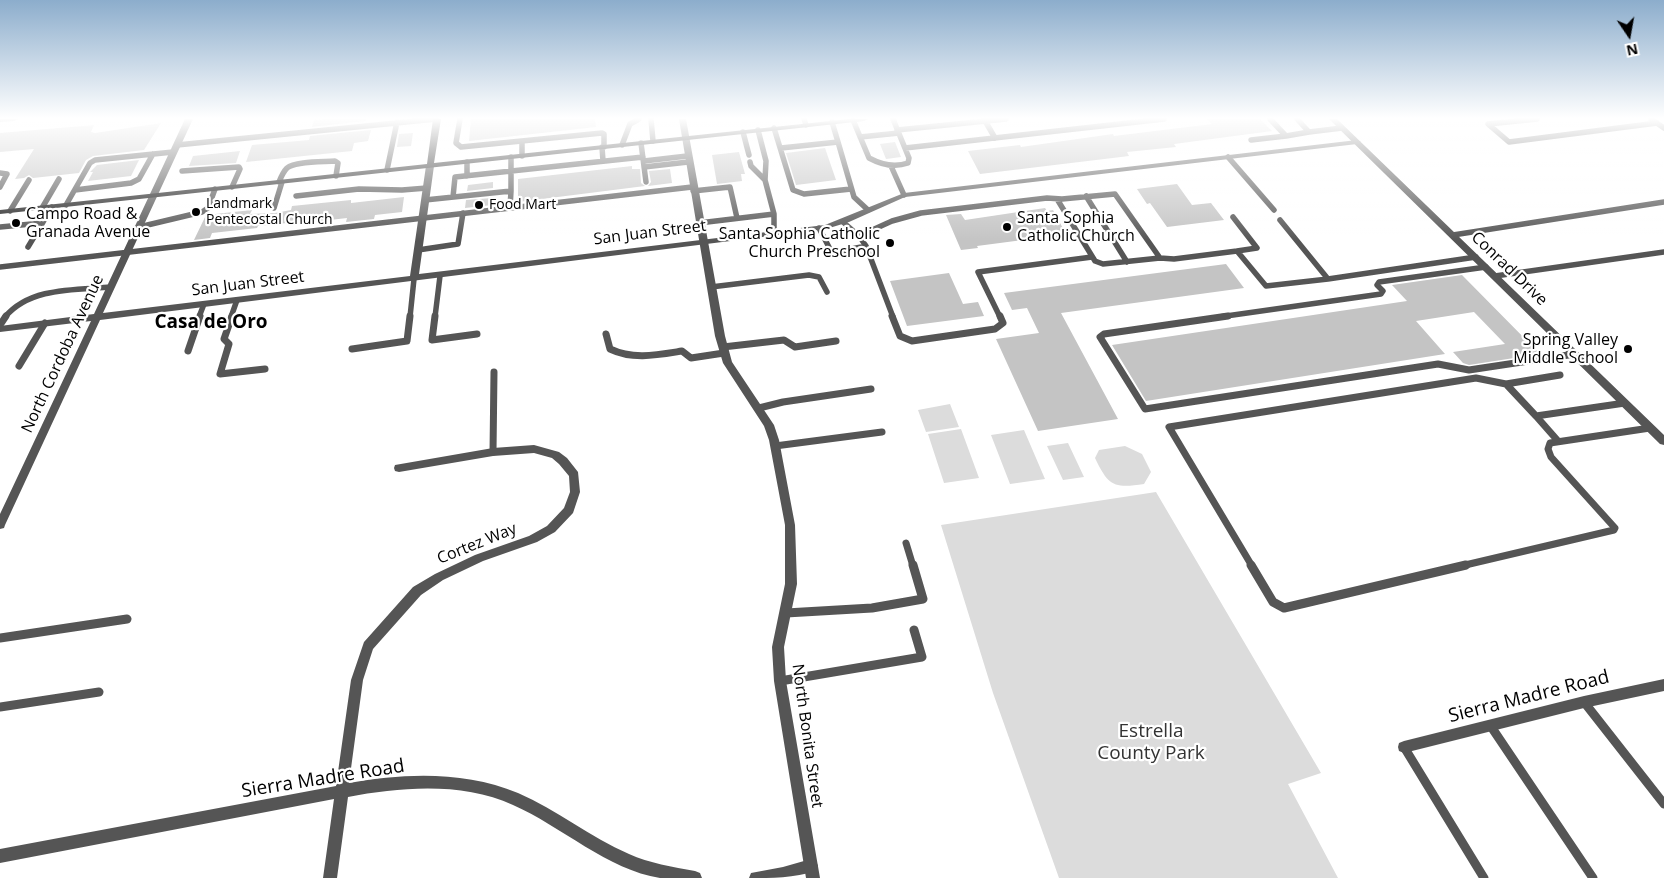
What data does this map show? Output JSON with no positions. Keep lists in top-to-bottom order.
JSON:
{
  "streets": {
    "street": [
      "San Juan Street",
      "Conrad Drive",
      "North Cordoba Avenue",
      "Cortez Way",
      "Sierra Madre Road",
      "North Bonita Street"
    ]
  },
  "crossings": [
    ["San Juan Street", "North Cordoba Avenue"],
    ["San Juan Street", "North Bonita Street"],
    ["Cortez Way", "Sierra Madre Road"]
  ],
  "districts": ["Casa de Oro"],
  "parks": ["Estrella County Park"],
  "places": [
    "Food Mart",
    "Landmark Pentecostal Church",
    "Campo Road & Granada Avenue",
    "Santa Sophia Catholic Church",
    "Santa Sophia Catholic Church Preschool",
    "Spring Valley Middle School"
  ],
  "north": "bottom"
}
